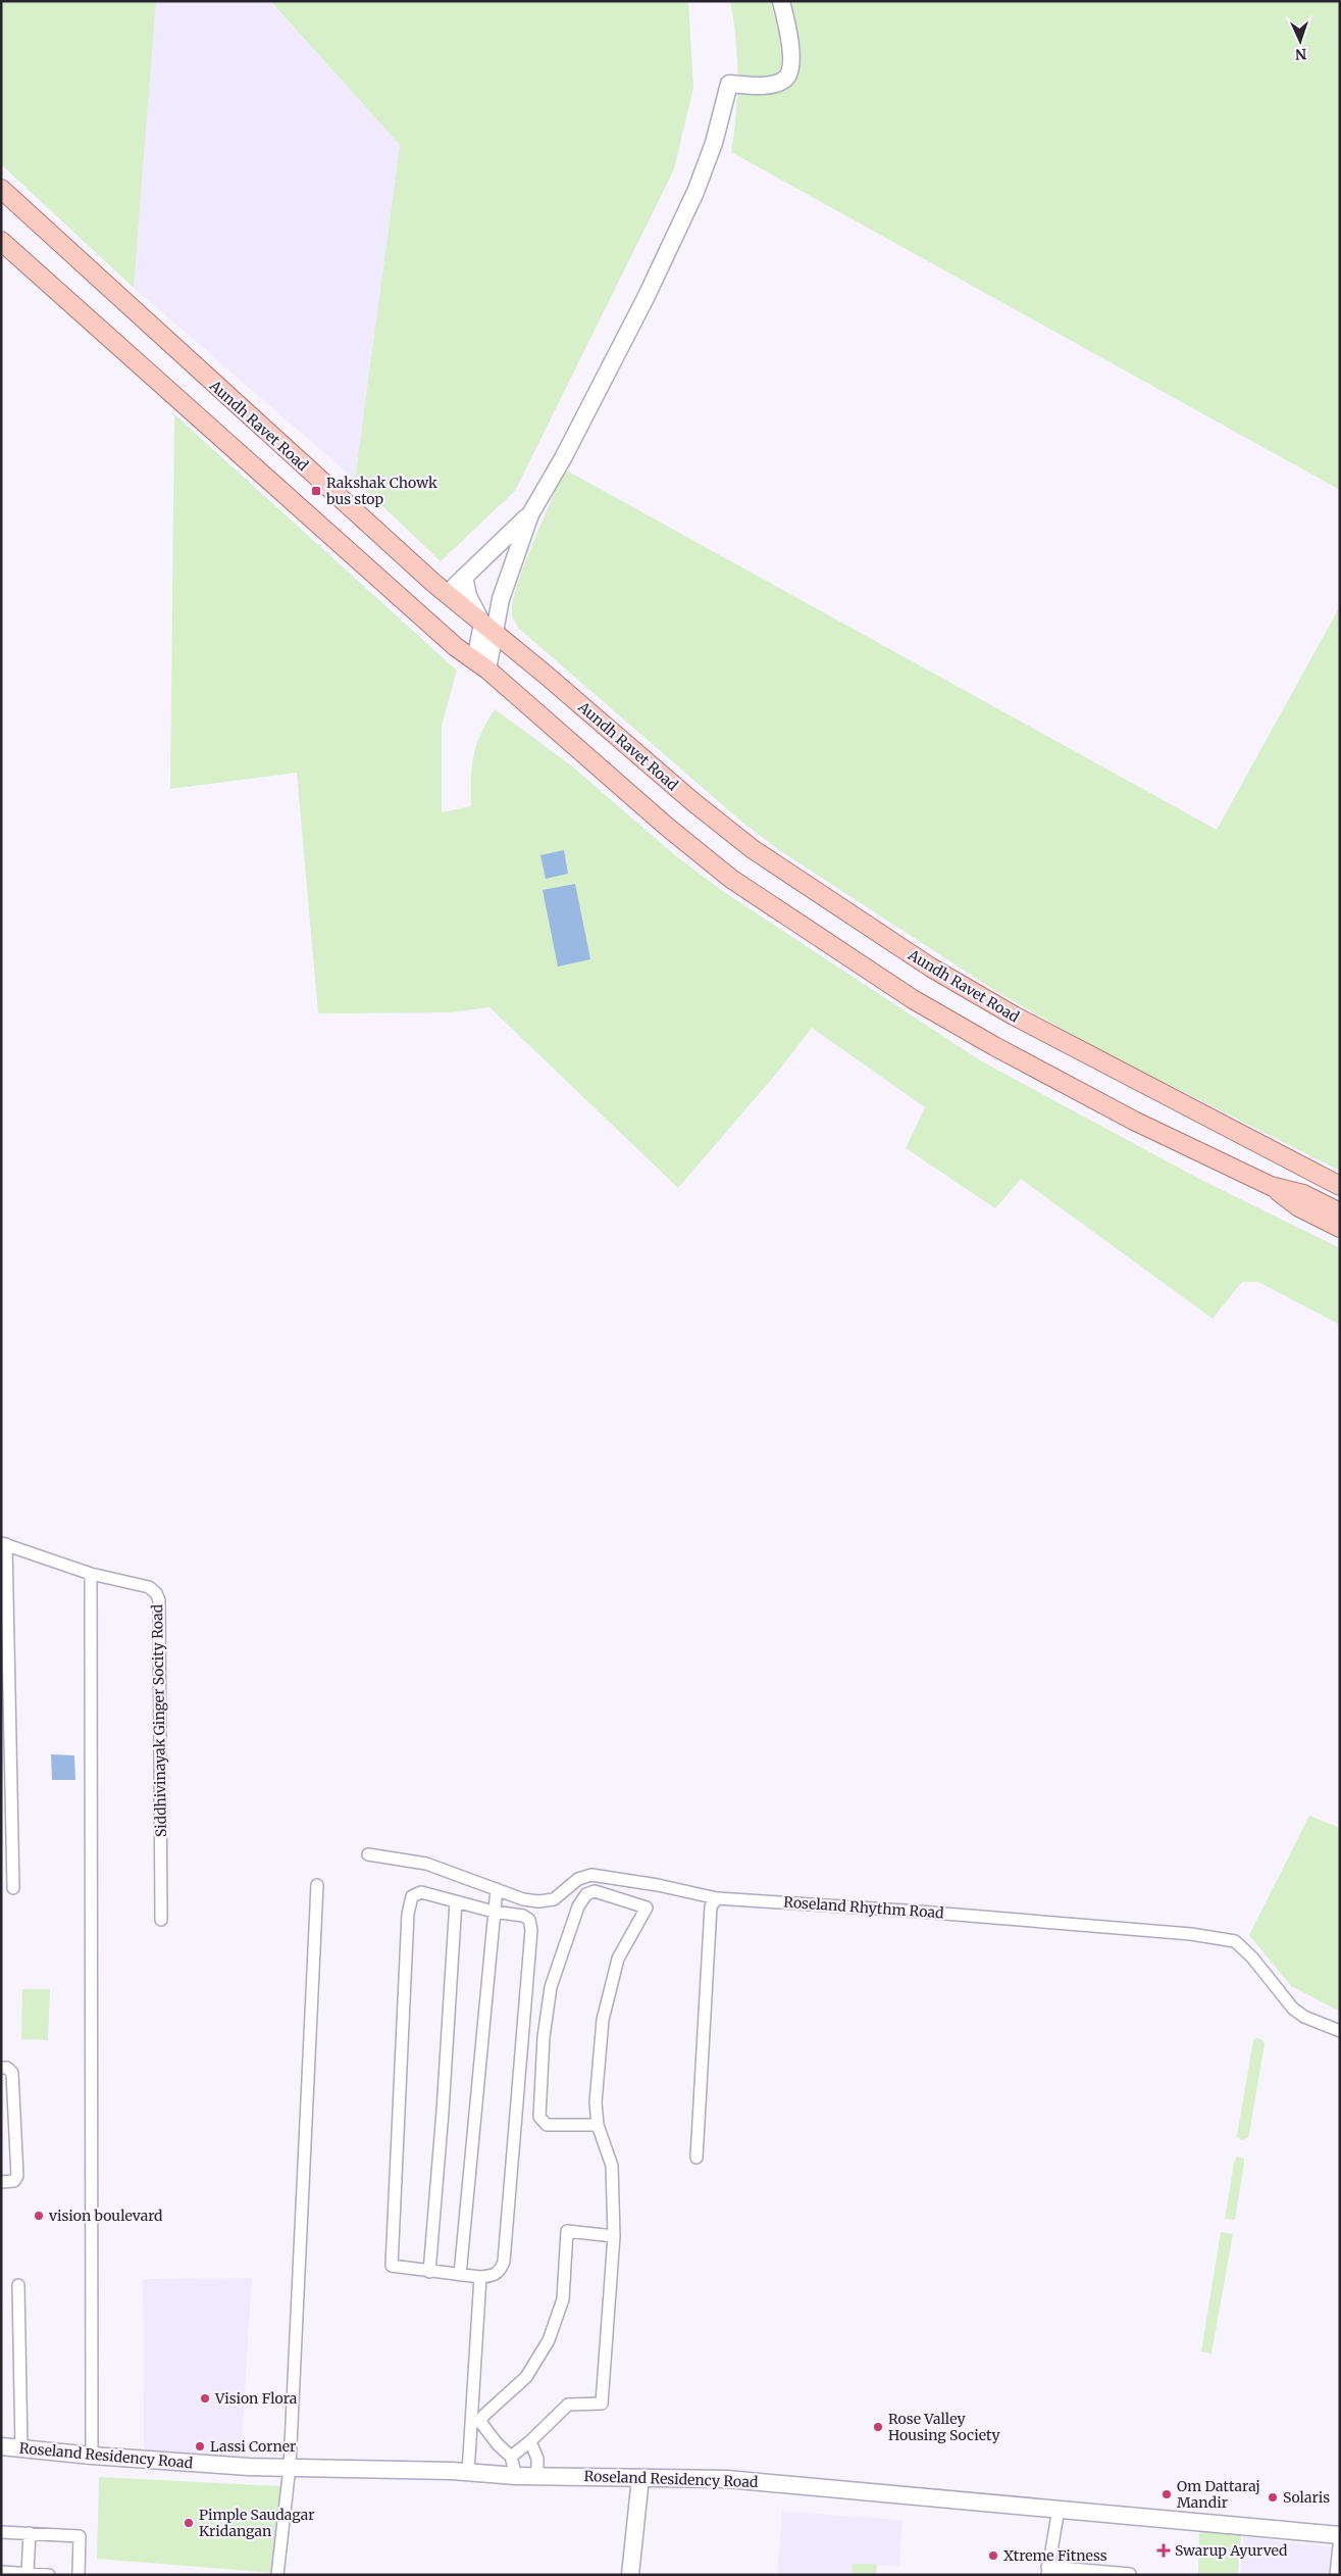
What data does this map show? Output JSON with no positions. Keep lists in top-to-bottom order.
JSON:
{
  "streets": {
    "main road": ["Aundh Ravet Road"],
    "street": ["Siddhivinayak Ginger Socity Road", "Roseland Rhythm Road", "Roseland Residency Road"]
  },
  "places": {
    "transit": ["Rakshak Chowk bus stop"],
    "other": [
      "vision boulevard",
      "Vision Flora",
      "Rose Valley Housing Society",
      "Lassi Corner",
      "Om Dattaraj Mandir",
      "Solaris",
      "Pimple Saudagar Kridangan",
      "Xtreme Fitness"
    ],
    "health": ["Swarup Ayurved"]
  },
  "north": "bottom"
}
